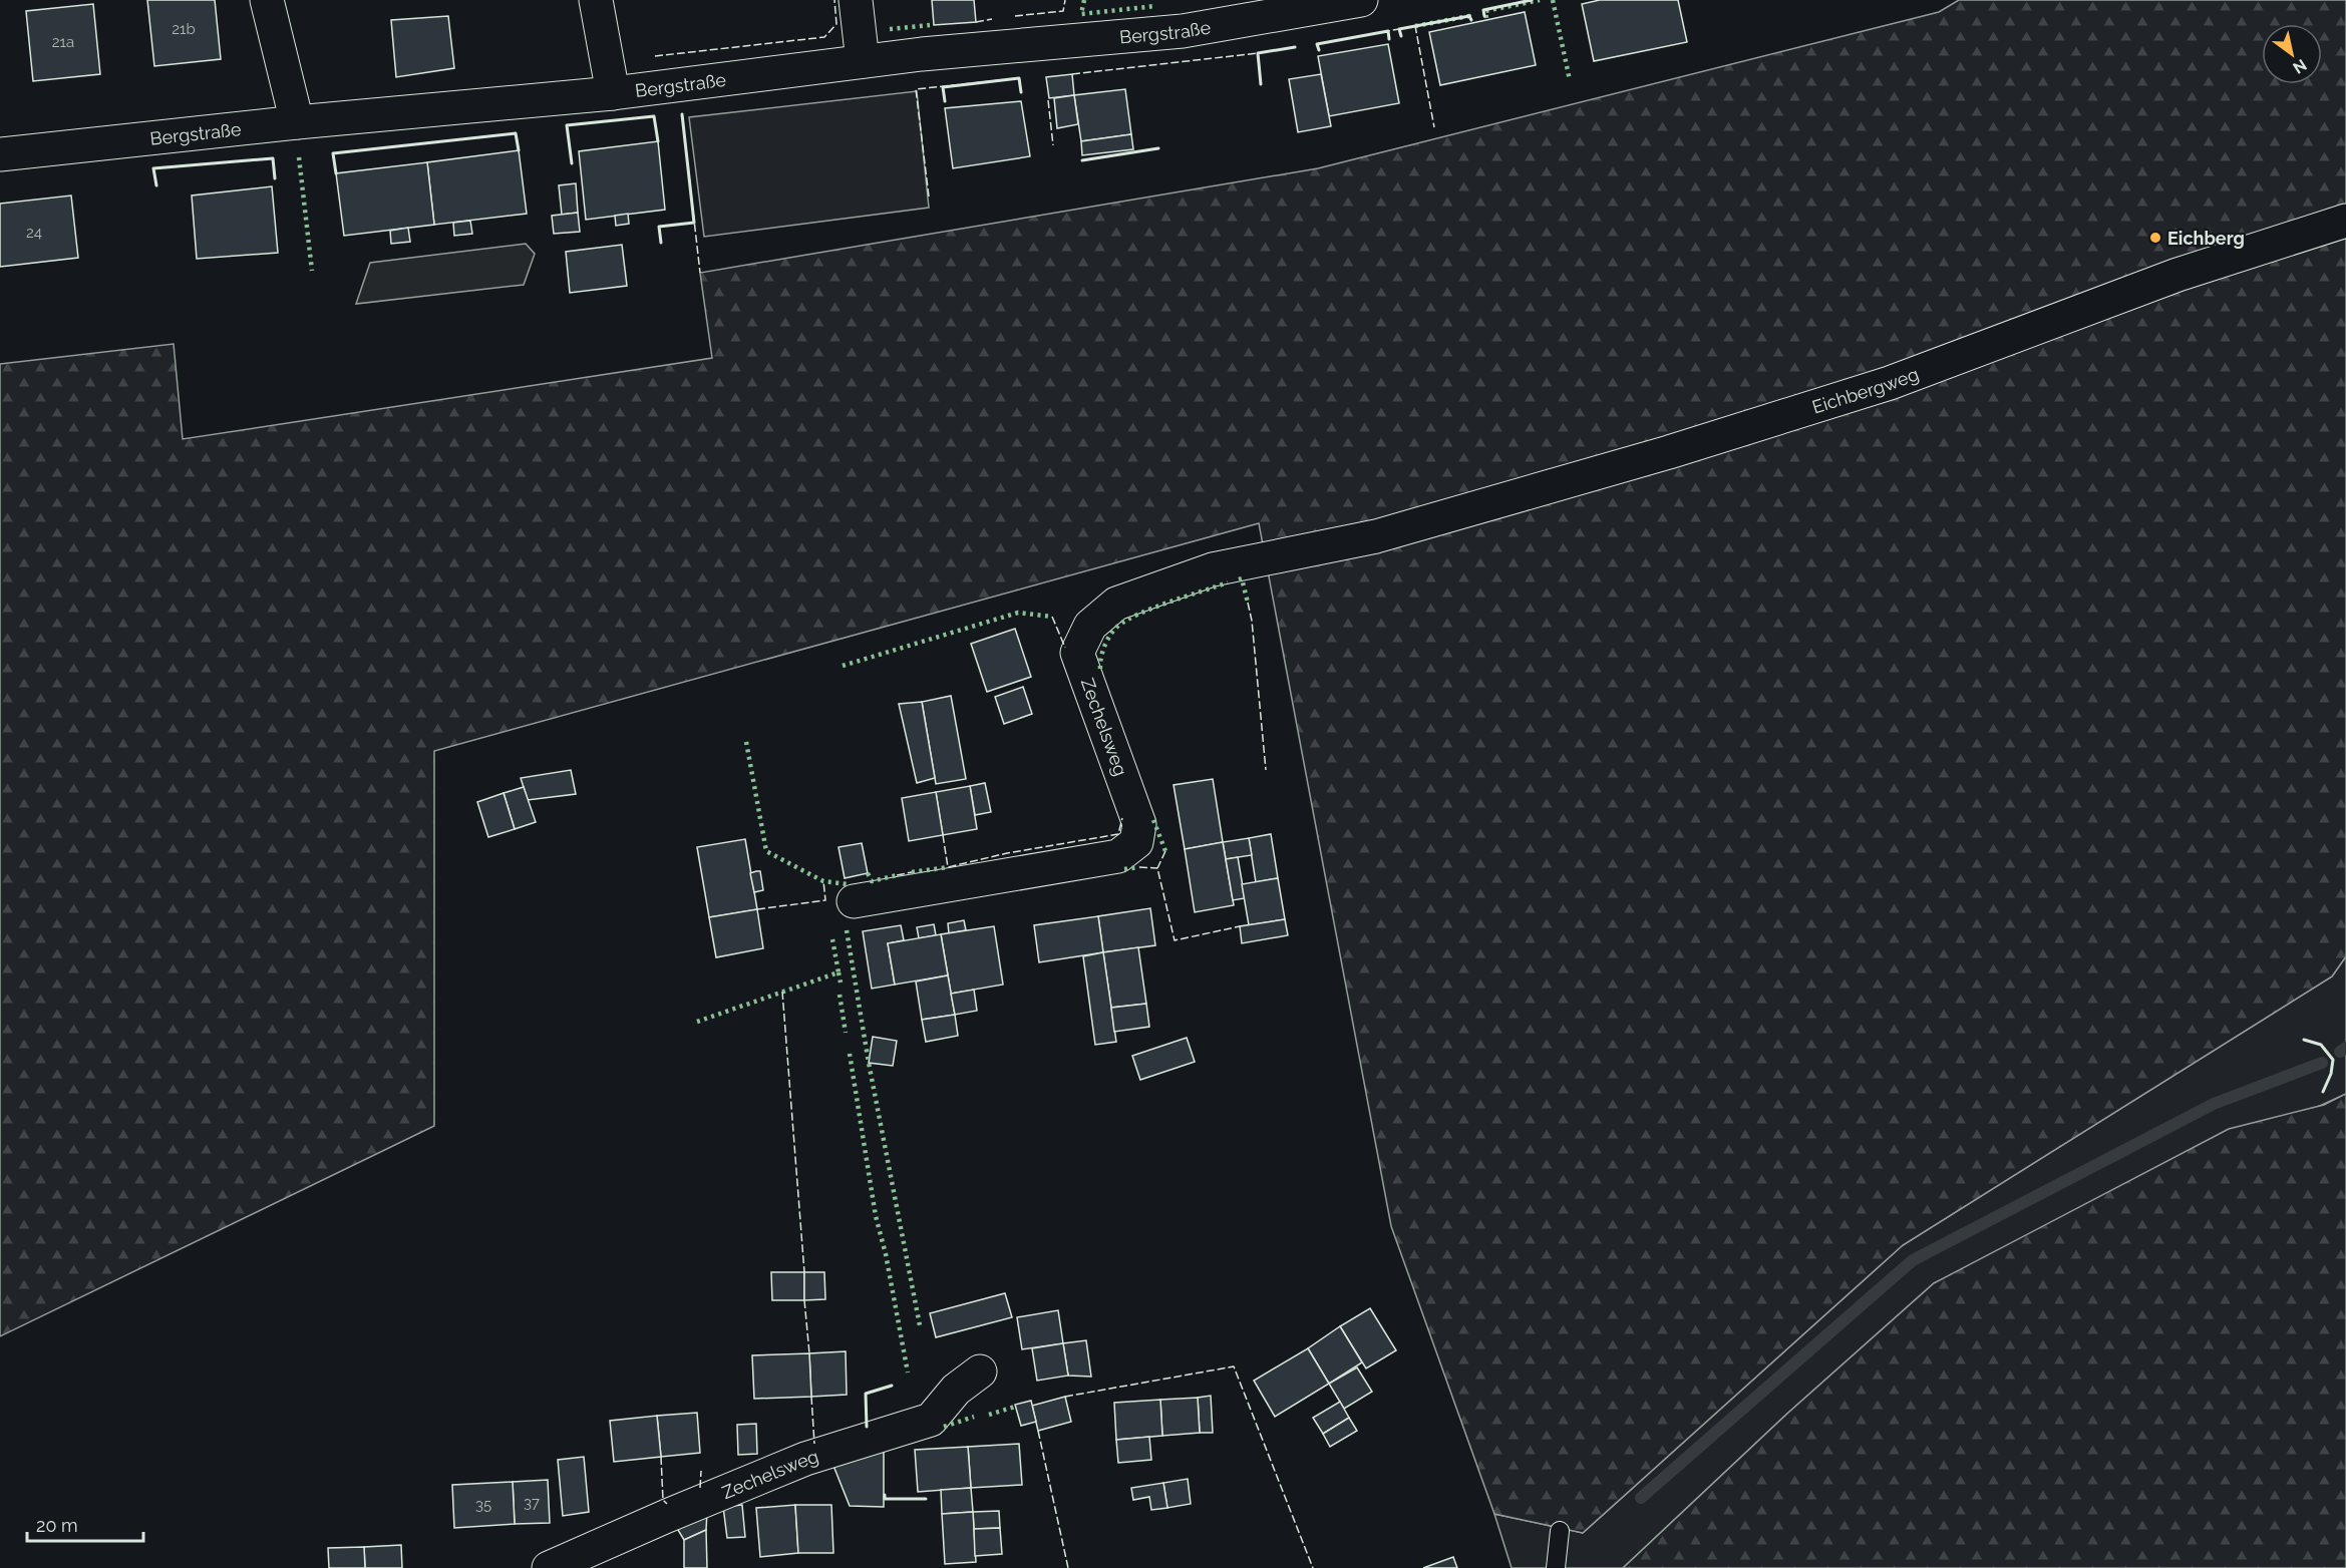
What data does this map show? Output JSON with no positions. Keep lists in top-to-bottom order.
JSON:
{
  "streets": {
    "street": ["Bergstraße", "Eichbergweg", "Zechelsweg"]
  },
  "crossings": [
    ["Eichbergweg", "Zechelsweg"]
  ],
  "places": ["Eichberg"],
  "house_numbers": [
    "21b",
    "21a",
    "24",
    "37",
    "35"
  ],
  "scale_bar": "20 m",
  "north": "bottom right"
}
